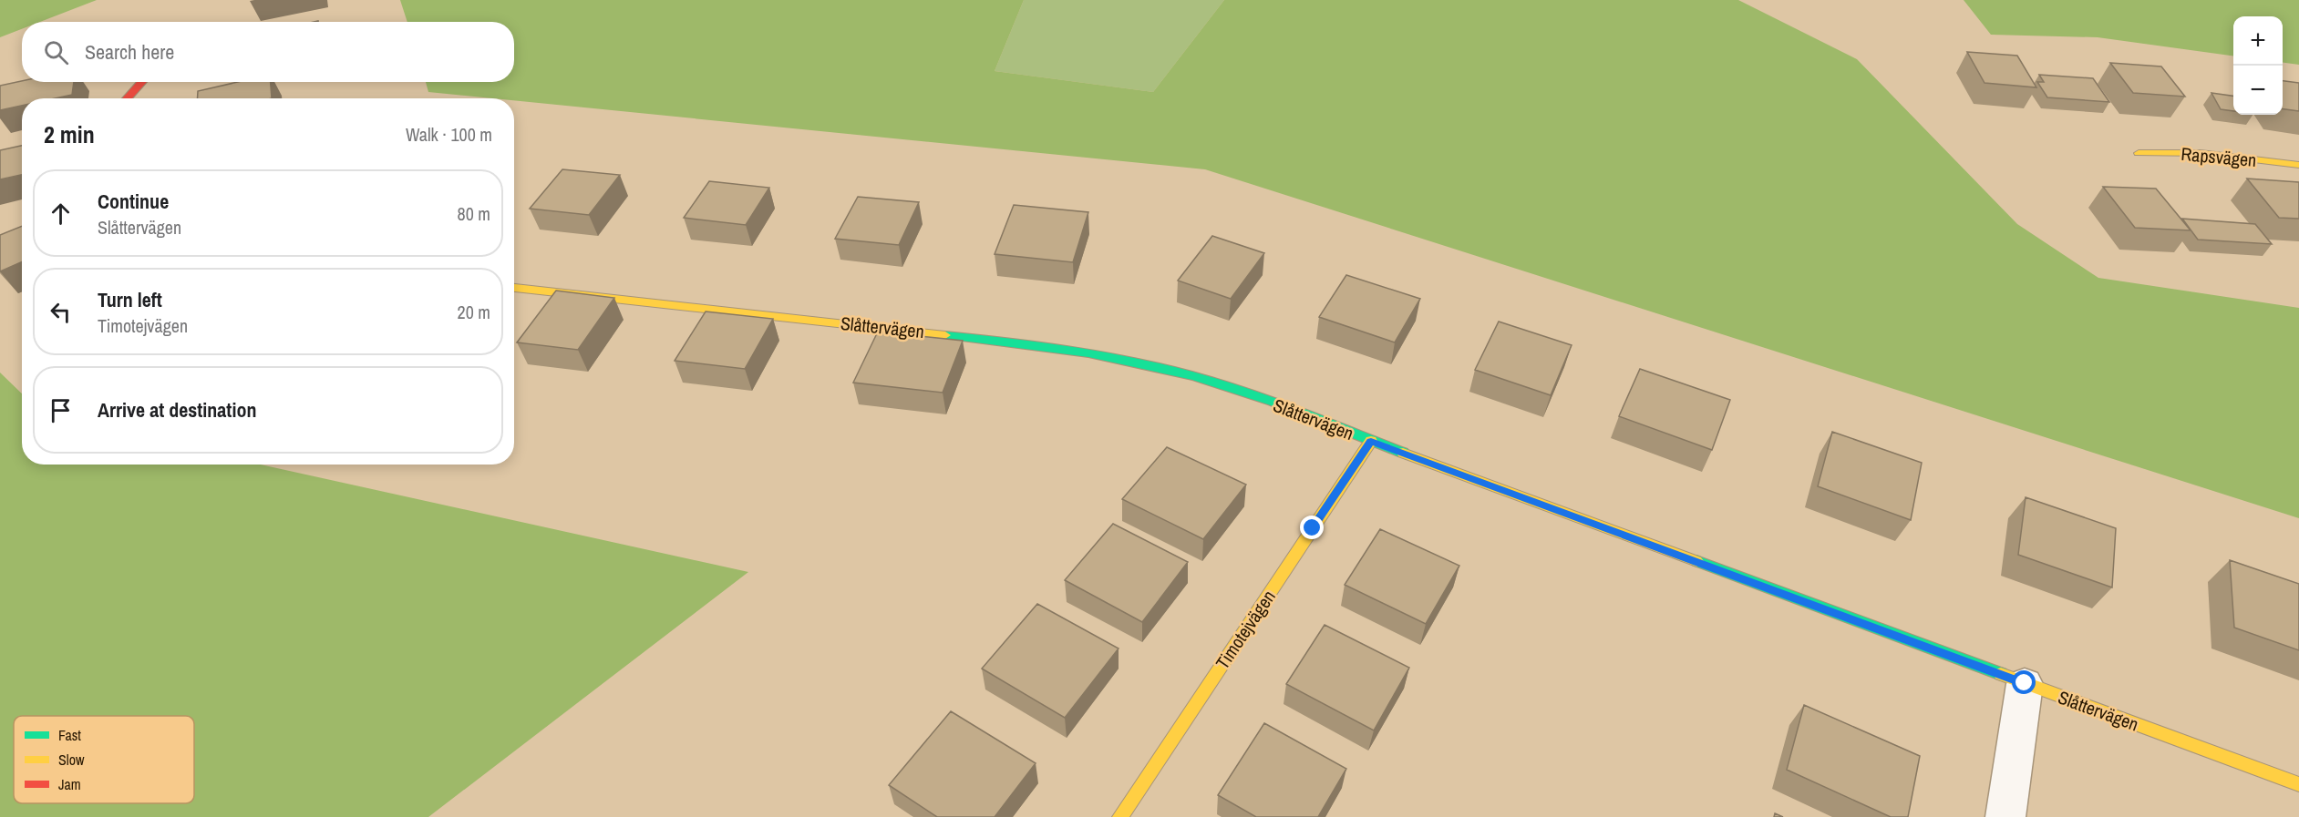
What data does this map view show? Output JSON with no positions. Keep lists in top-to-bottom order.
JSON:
{
  "streets": {
    "street": ["Rapsvägen", "Slåttervägen", "Timotejvägen"]
  },
  "crossings": [
    ["Slåttervägen", "Timotejvägen"]
  ],
  "legend": ["Fast", "Slow", "Jam"],
  "page": {
    "map_buttons": ["+", "−"],
    "search": "Search here",
    "heading": ["2 min", "Walk · 100 m"],
    "list": [
      ["Continue", "Slåttervägen", "80 m"],
      ["Turn left", "Timotejvägen", "20 m"],
      "Arrive at destination"
    ]
  }
}
